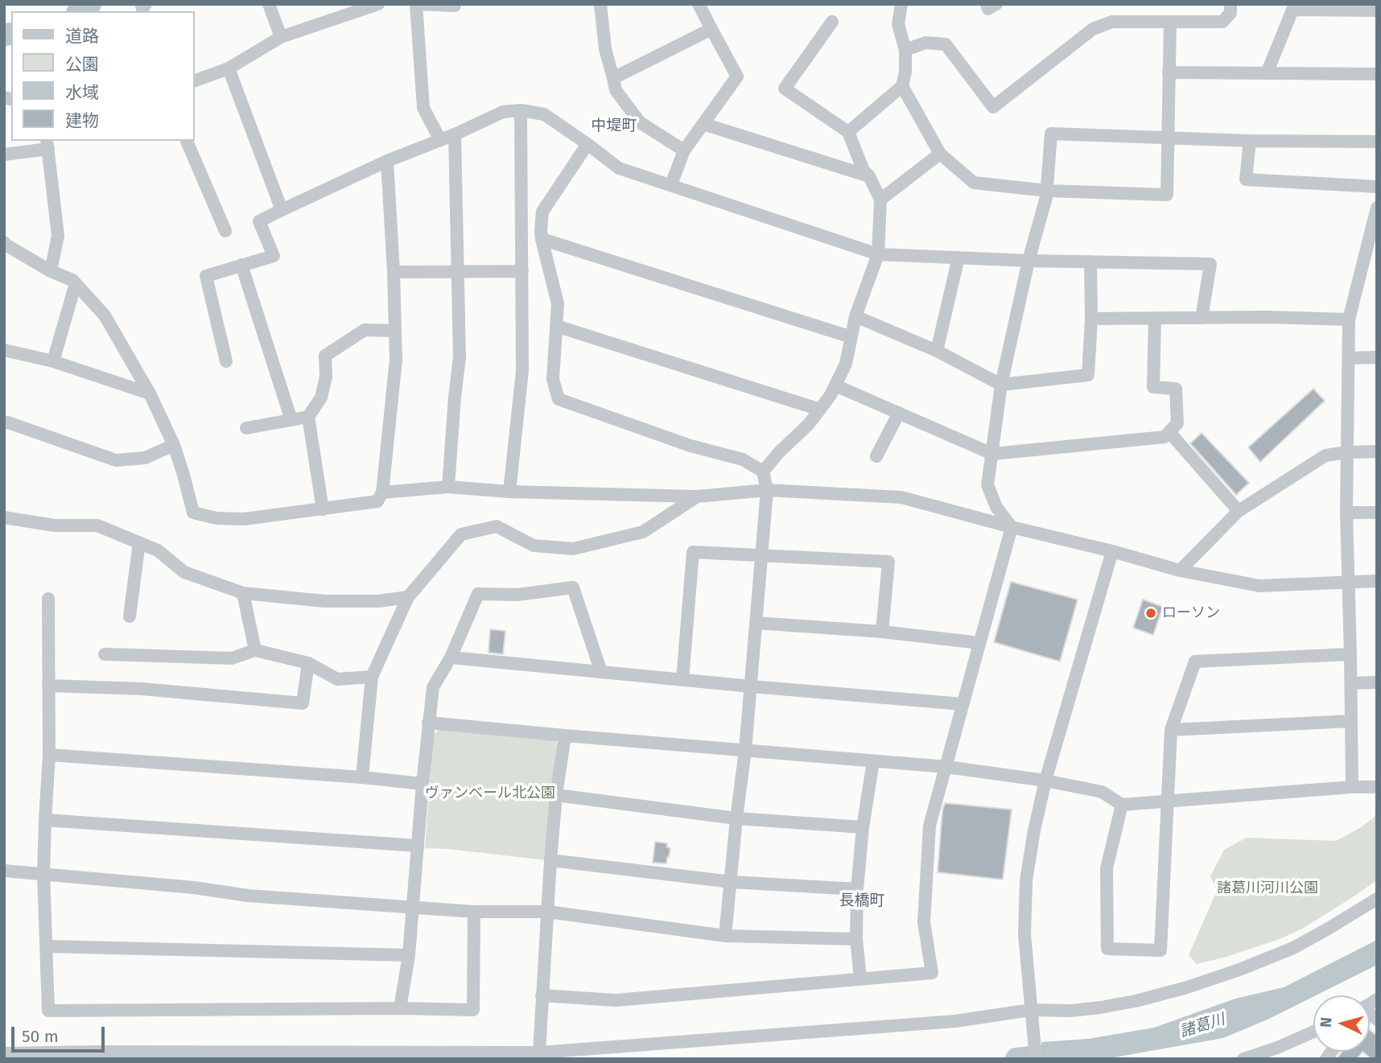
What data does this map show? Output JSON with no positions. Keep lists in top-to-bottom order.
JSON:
{
  "districts": ["中堤町", "長橋町"],
  "water": ["諸葛川"],
  "parks": ["ヴァンベール北公園", "諸葛川河川公園"],
  "places": ["ローソン"],
  "legend": [
    "道路",
    "公園",
    "水域",
    "建物"
  ],
  "scale_bar": "50 m",
  "north": "left"
}
